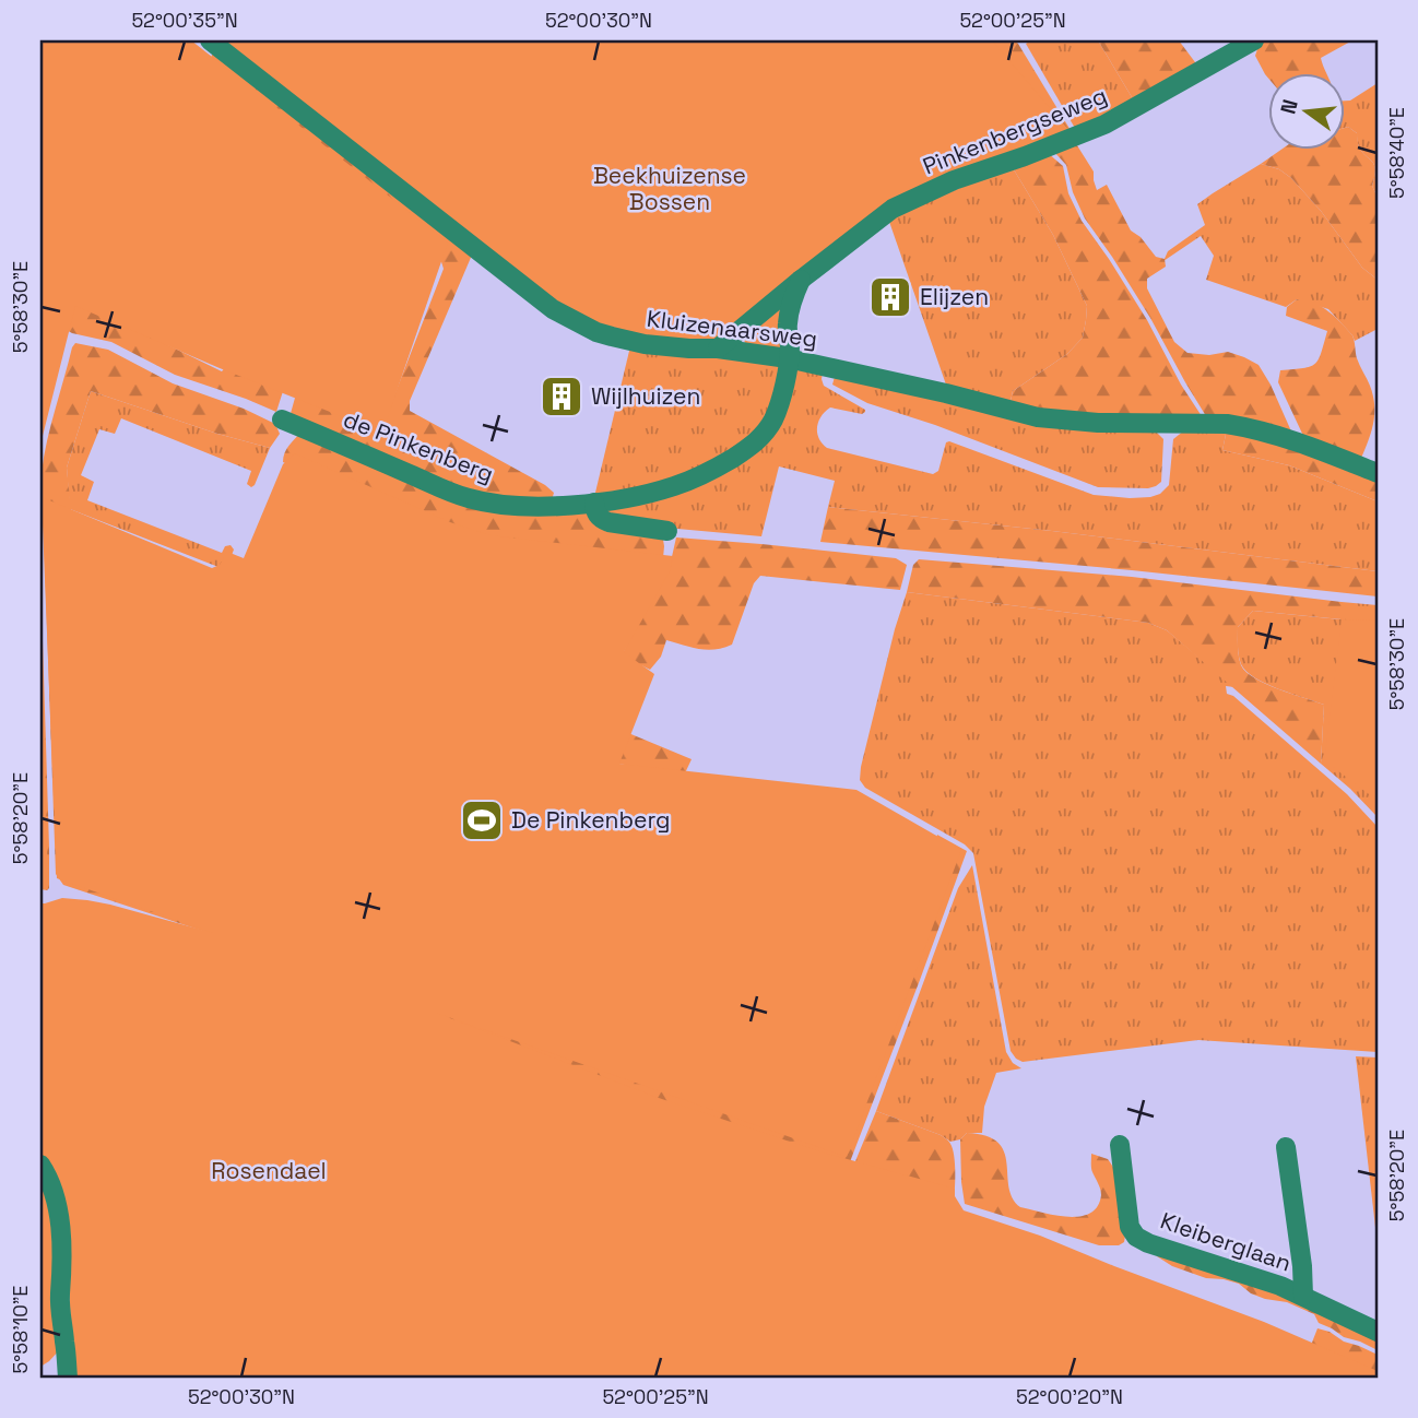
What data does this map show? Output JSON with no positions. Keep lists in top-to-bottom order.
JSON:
{
  "streets": {
    "street": [
      "Pinkenbergseweg",
      "Kluizenaarsweg",
      "de Pinkenberg",
      "Kleiberglaan"
    ]
  },
  "crossings": [
    ["Pinkenbergseweg", "Kluizenaarsweg"],
    ["Kluizenaarsweg", "de Pinkenberg"]
  ],
  "parks": ["Beekhuizense Bossen", "Rosendael"],
  "places": {
    "building": ["Elijzen", "Wijlhuizen"],
    "sports": ["De Pinkenberg"]
  },
  "north": "left",
  "coordinates": [
    "52°00'35\"N",
    "52°00'30\"N",
    "52°00'25\"N",
    "5°58'40\"E",
    "5°58'30\"E",
    "5°58'20\"E",
    "5°58'10\"E",
    "52°00'20\"N"
  ]
}
